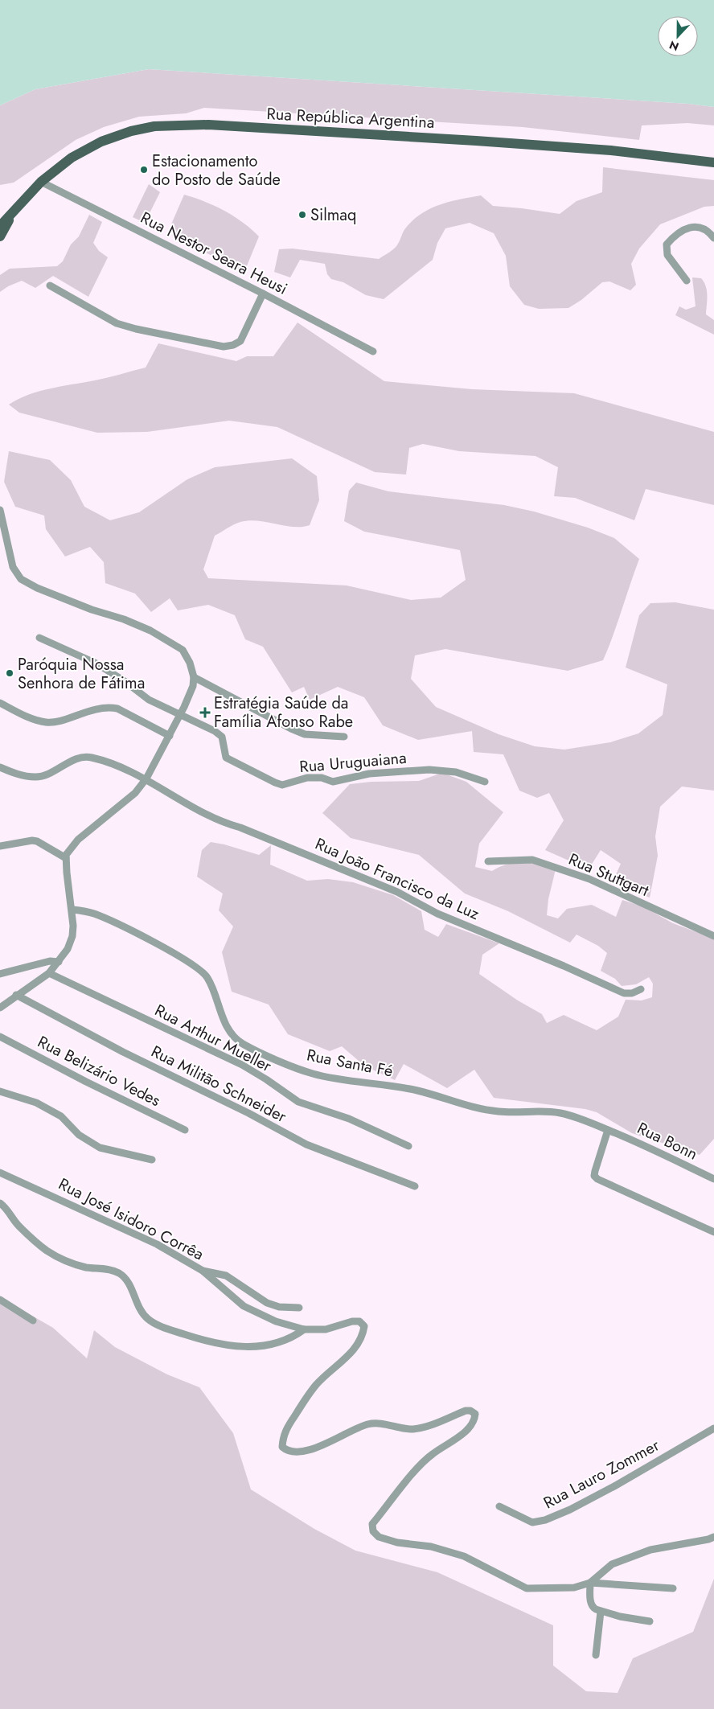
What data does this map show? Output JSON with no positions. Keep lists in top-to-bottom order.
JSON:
{
  "streets": {
    "main road": ["Rua República Argentina"],
    "street": [
      "Rua Nestor Seara Heusi",
      "Rua Uruguaiana",
      "Rua Stuttgart",
      "Rua João Francisco da Luz",
      "Rua Arthur Mueller",
      "Rua Santa Fé",
      "Rua Belizário Vedes",
      "Rua Militão Schneider",
      "Rua Bonn",
      "Rua José Isidoro Corrêa",
      "Rua Lauro Zommer"
    ]
  },
  "crossings": [
    ["Rua República Argentina", "Rua Nestor Seara Heusi"],
    ["Rua Santa Fé", "Rua Bonn"]
  ],
  "places": {
    "other": ["Estacionamento do Posto de Saúde", "Silmaq", "Paróquia Nossa Senhora de Fátima"],
    "health": ["Estratégia Saúde da Família Afonso Rabe"]
  },
  "north": "bottom"
}
